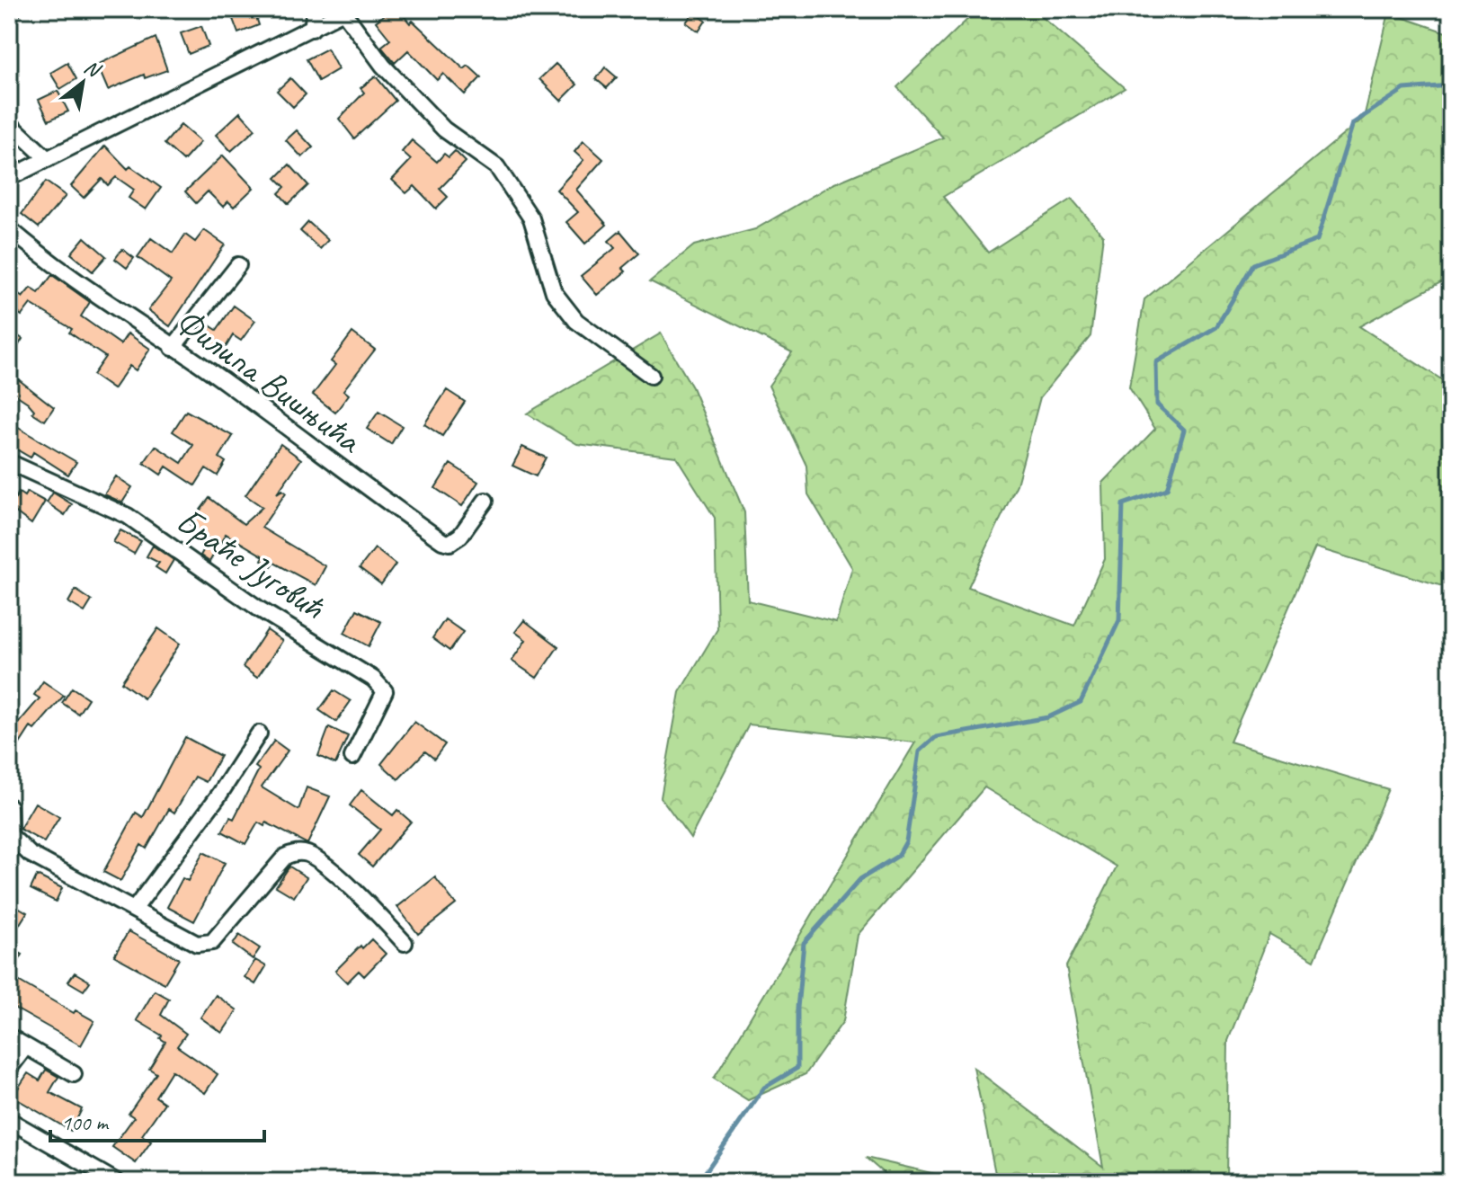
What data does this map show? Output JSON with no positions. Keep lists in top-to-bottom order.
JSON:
{
  "streets": {
    "street": ["Филипа Вишњића", "Браће Југовић"]
  },
  "scale_bar": "100 m",
  "north": "top right"
}
